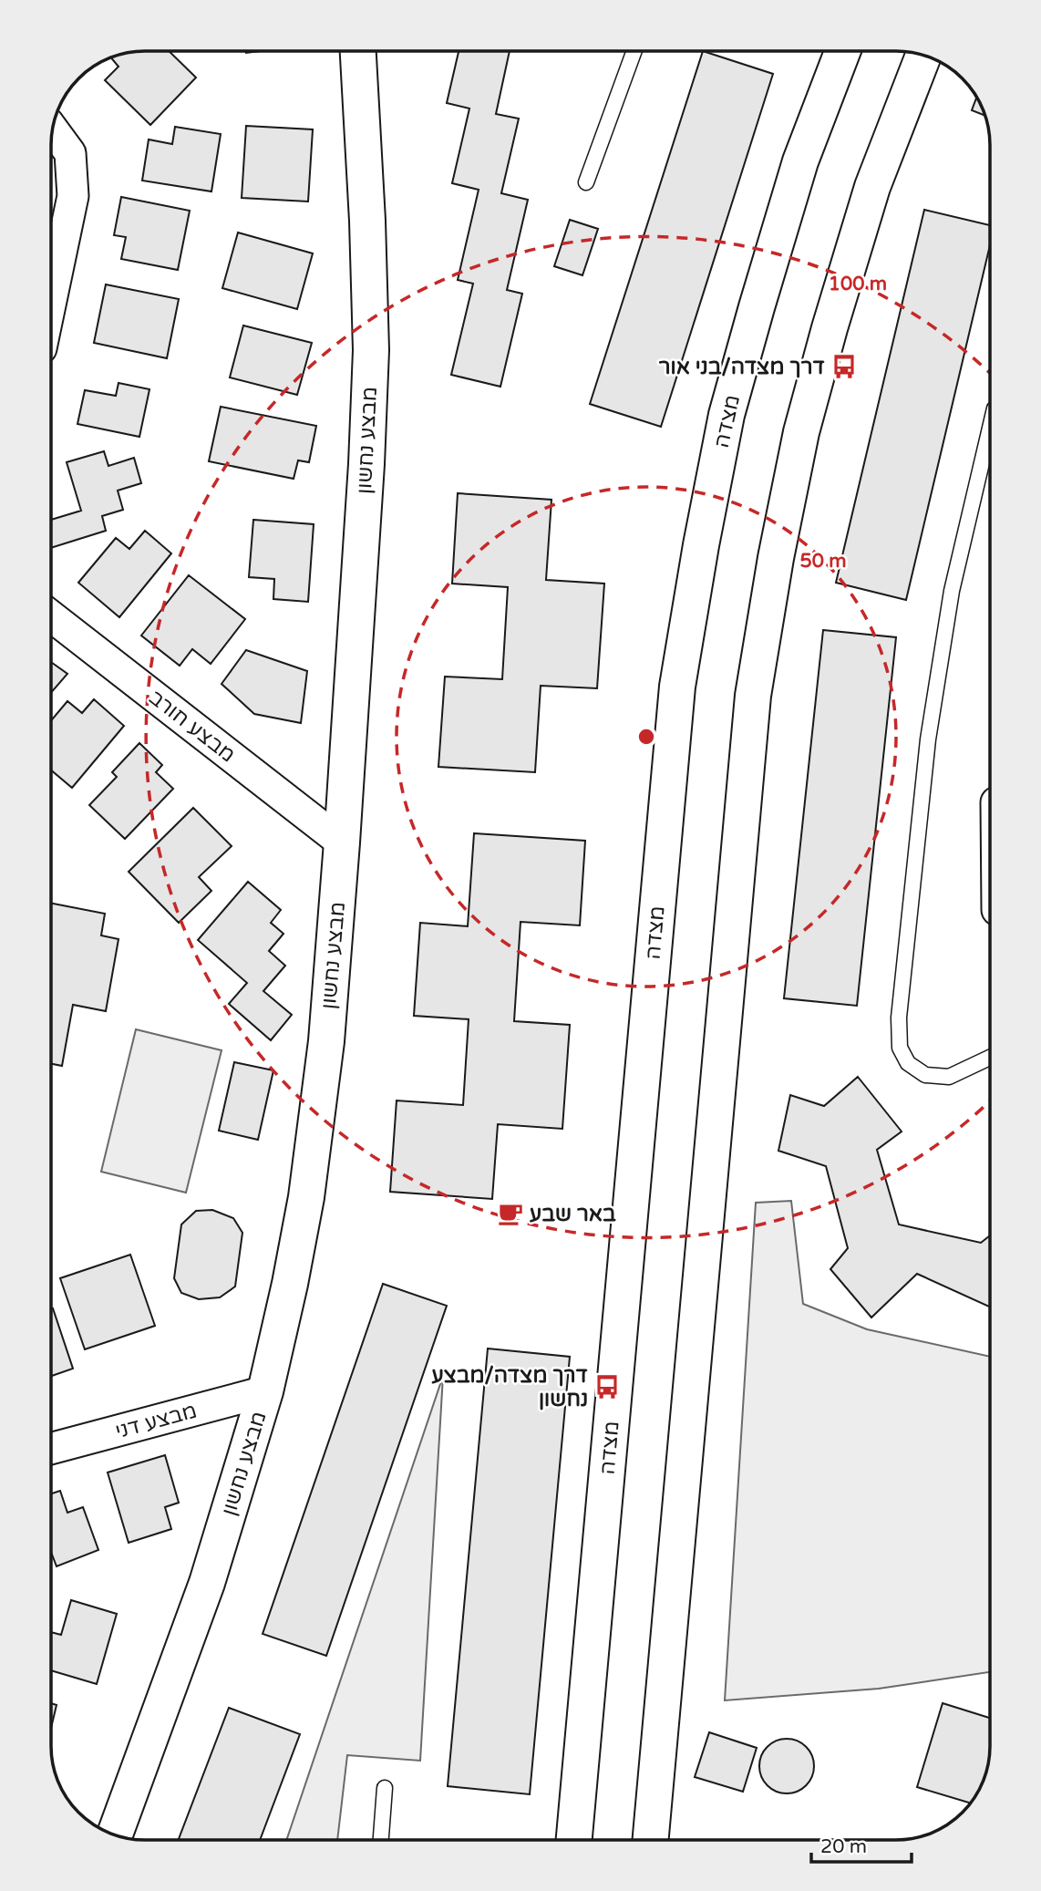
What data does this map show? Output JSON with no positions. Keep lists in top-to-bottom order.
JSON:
{
  "streets": {
    "main road": ["מצדה", "מבצע נחשון"],
    "street": ["מבצע חורב", "מבצע דני"]
  },
  "crossings": [
    ["מבצע נחשון", "מבצע חורב"],
    ["מבצע נחשון", "מבצע דני"]
  ],
  "places": {
    "bus stop": ["דרך מצדה/בני אור", "דרך מצדה/מבצע נחשון"],
    "cafe": ["באר שבע"]
  },
  "scale_bar": "20 m",
  "rings": ["100 m", "50 m"]
}
